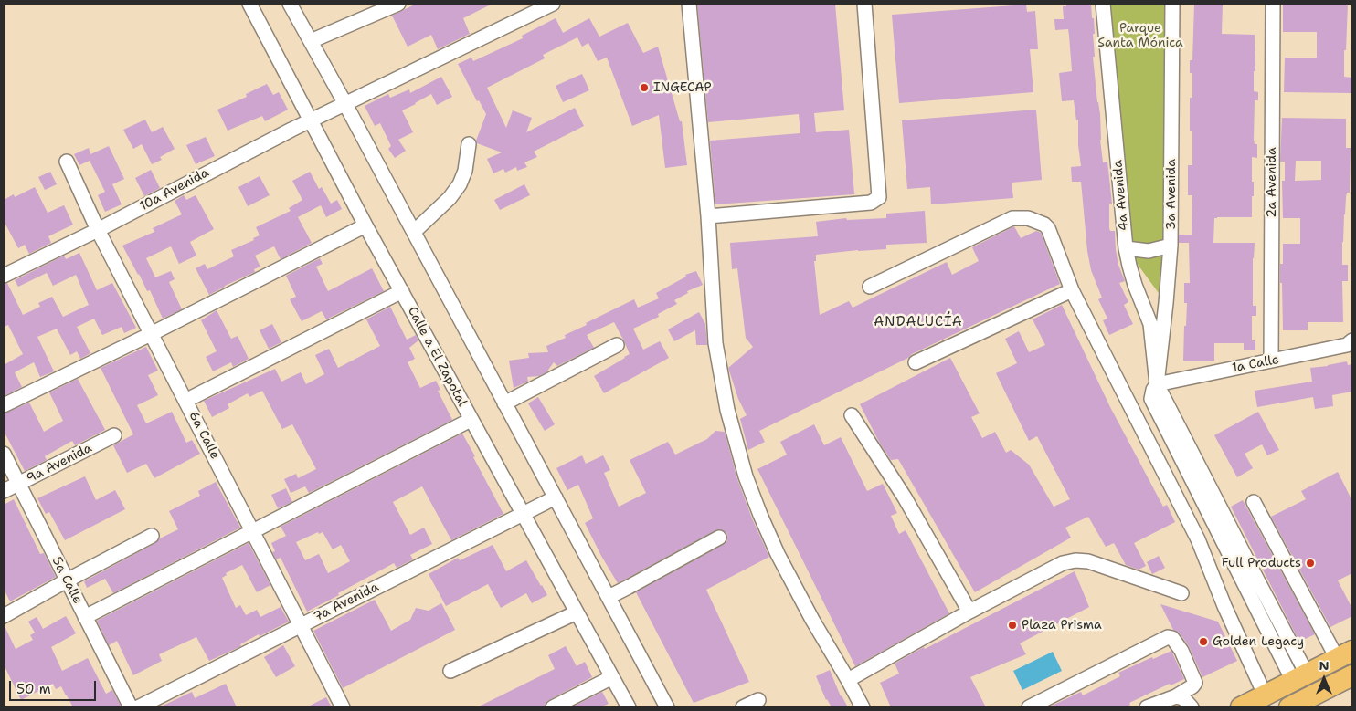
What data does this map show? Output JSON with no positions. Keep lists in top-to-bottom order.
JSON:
{
  "streets": {
    "street": [
      "2a Avenida",
      "10a Avenida",
      "3a Avenida",
      "4a Avenida",
      "Calle a El Zapotal",
      "1a Calle",
      "6a Calle",
      "9a Avenida",
      "5a Calle",
      "7a Avenida"
    ]
  },
  "crossings": [
    ["2a Avenida", "1a Calle"],
    ["10a Avenida", "Calle a El Zapotal"],
    ["10a Avenida", "6a Calle"],
    ["3a Avenida", "4a Avenida"],
    ["3a Avenida", "1a Calle"],
    ["4a Avenida", "1a Calle"],
    ["Calle a El Zapotal", "7a Avenida"],
    ["6a Calle", "7a Avenida"],
    ["9a Avenida", "5a Calle"]
  ],
  "districts": ["ANDALUCÍA"],
  "parks": ["Parque Santa Mónica"],
  "places": [
    "INGECAP",
    "Full Products",
    "Plaza Prisma",
    "Golden Legacy"
  ],
  "scale_bar": "50 m",
  "north": "top"
}
